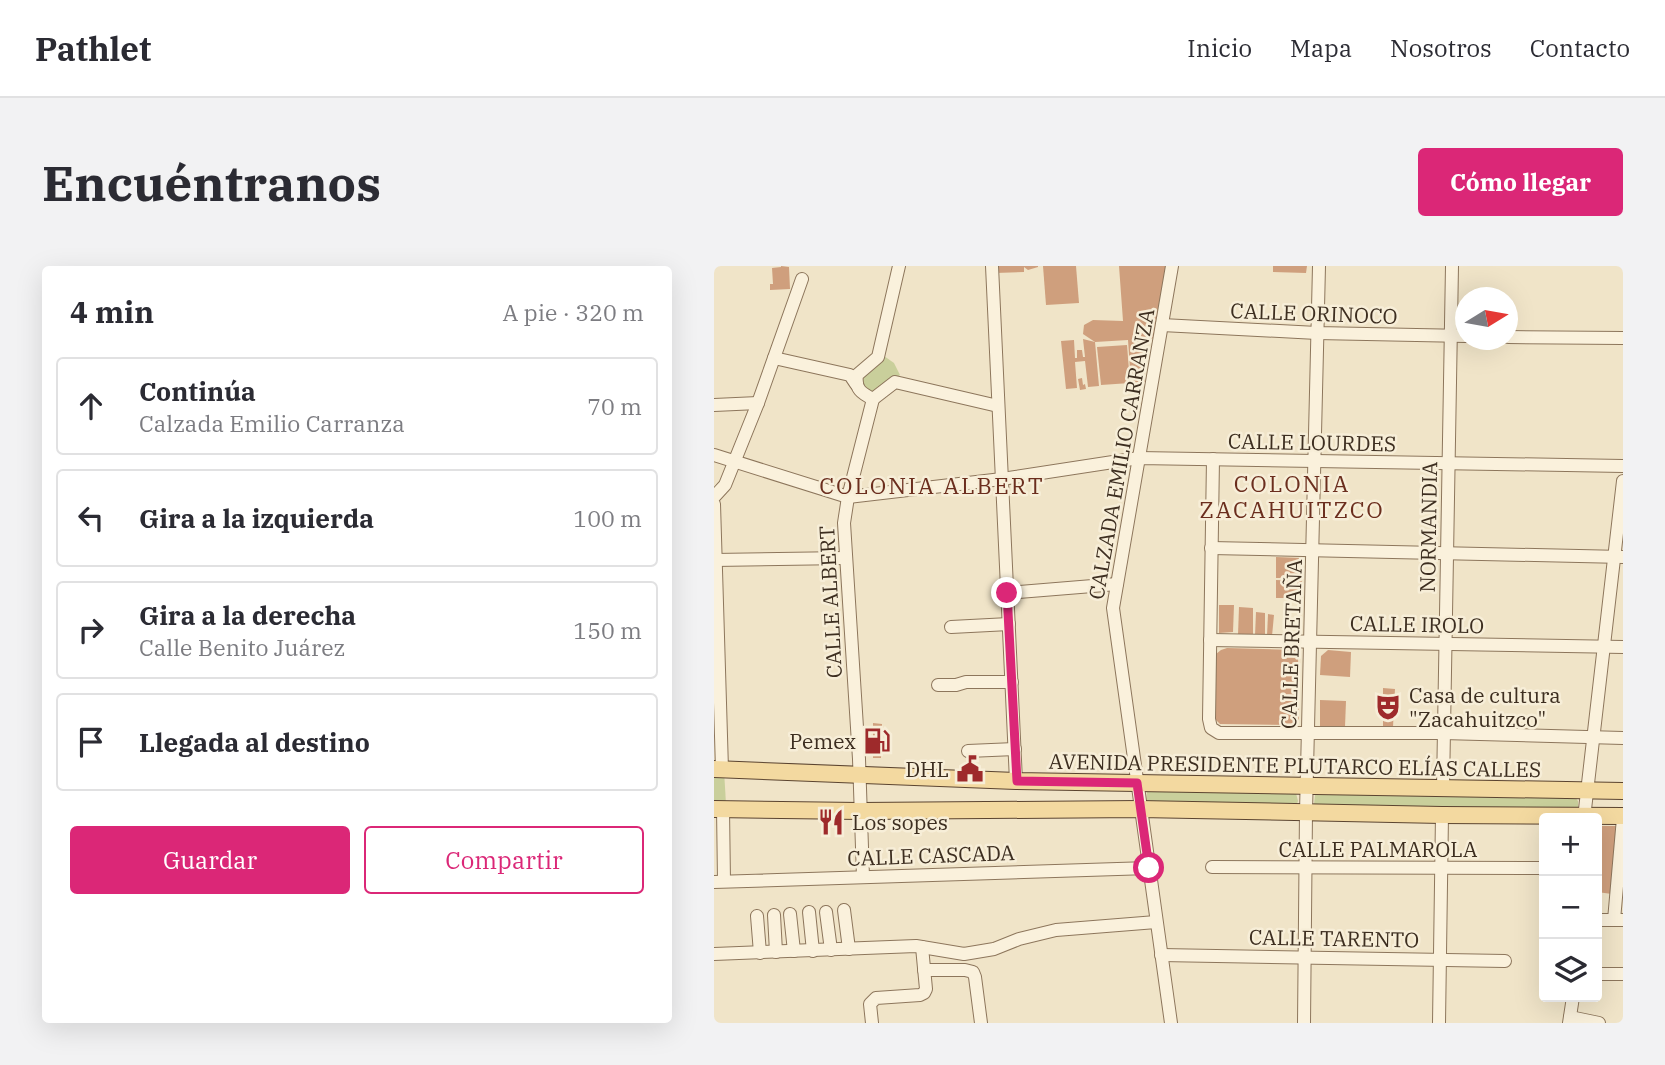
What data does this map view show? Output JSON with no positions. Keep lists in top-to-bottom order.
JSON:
{
  "streets": {
    "main road": ["AVENIDA PRESIDENTE PLUTARCO ELÍAS CALLES"],
    "street": [
      "CALLE ORINOCO",
      "CALLE LOURDES",
      "CALZADA EMILIO CARRANZA",
      "NORMANDIA",
      "CALLE ALBERT",
      "CALLE IROLO",
      "CALLE BRETAÑA",
      "CALLE PALMAROLA",
      "CALLE CASCADA",
      "CALLE TARENTO"
    ]
  },
  "crossings": [
    ["CALLE ORINOCO", "CALZADA EMILIO CARRANZA"],
    ["CALLE ORINOCO", "NORMANDIA"],
    ["CALLE ORINOCO", "CALLE BRETAÑA"],
    ["CALLE LOURDES", "CALZADA EMILIO CARRANZA"],
    ["CALLE LOURDES", "NORMANDIA"],
    ["CALLE LOURDES", "CALLE ALBERT"],
    ["CALLE LOURDES", "CALLE BRETAÑA"],
    ["CALZADA EMILIO CARRANZA", "AVENIDA PRESIDENTE PLUTARCO ELÍAS CALLES"],
    ["CALZADA EMILIO CARRANZA", "CALLE CASCADA"],
    ["CALZADA EMILIO CARRANZA", "CALLE TARENTO"],
    ["NORMANDIA", "CALLE IROLO"],
    ["NORMANDIA", "AVENIDA PRESIDENTE PLUTARCO ELÍAS CALLES"],
    ["CALLE ALBERT", "AVENIDA PRESIDENTE PLUTARCO ELÍAS CALLES"],
    ["CALLE ALBERT", "CALLE CASCADA"],
    ["CALLE IROLO", "CALLE BRETAÑA"],
    ["CALLE BRETAÑA", "AVENIDA PRESIDENTE PLUTARCO ELÍAS CALLES"],
    ["CALLE BRETAÑA", "CALLE PALMAROLA"],
    ["CALLE BRETAÑA", "CALLE TARENTO"]
  ],
  "districts": ["COLONIA ZACAHUITZCO", "COLONIA ALBERT"],
  "places": {
    "theatre": ["Casa de cultura \"Zacahuitzco\""],
    "fuel station": ["Pemex"],
    "public building": ["DHL"],
    "restaurant": ["Los sopes"]
  },
  "north": "right",
  "page": {
    "header": "Pathlet",
    "nav": [
      "Inicio",
      "Mapa",
      "Nosotros",
      "Contacto"
    ],
    "buttons": [
      "Cómo llegar",
      ["Guardar", "Compartir"]
    ],
    "title": "Encuéntranos",
    "heading": ["4 min", "A pie · 320 m"],
    "list": [
      ["Continúa", "Calzada Emilio Carranza", "70 m"],
      ["Gira a la izquierda", "100 m"],
      ["Gira a la derecha", "Calle Benito Juárez", "150 m"],
      "Llegada al destino"
    ],
    "map_buttons": ["+", "−"]
  }
}
